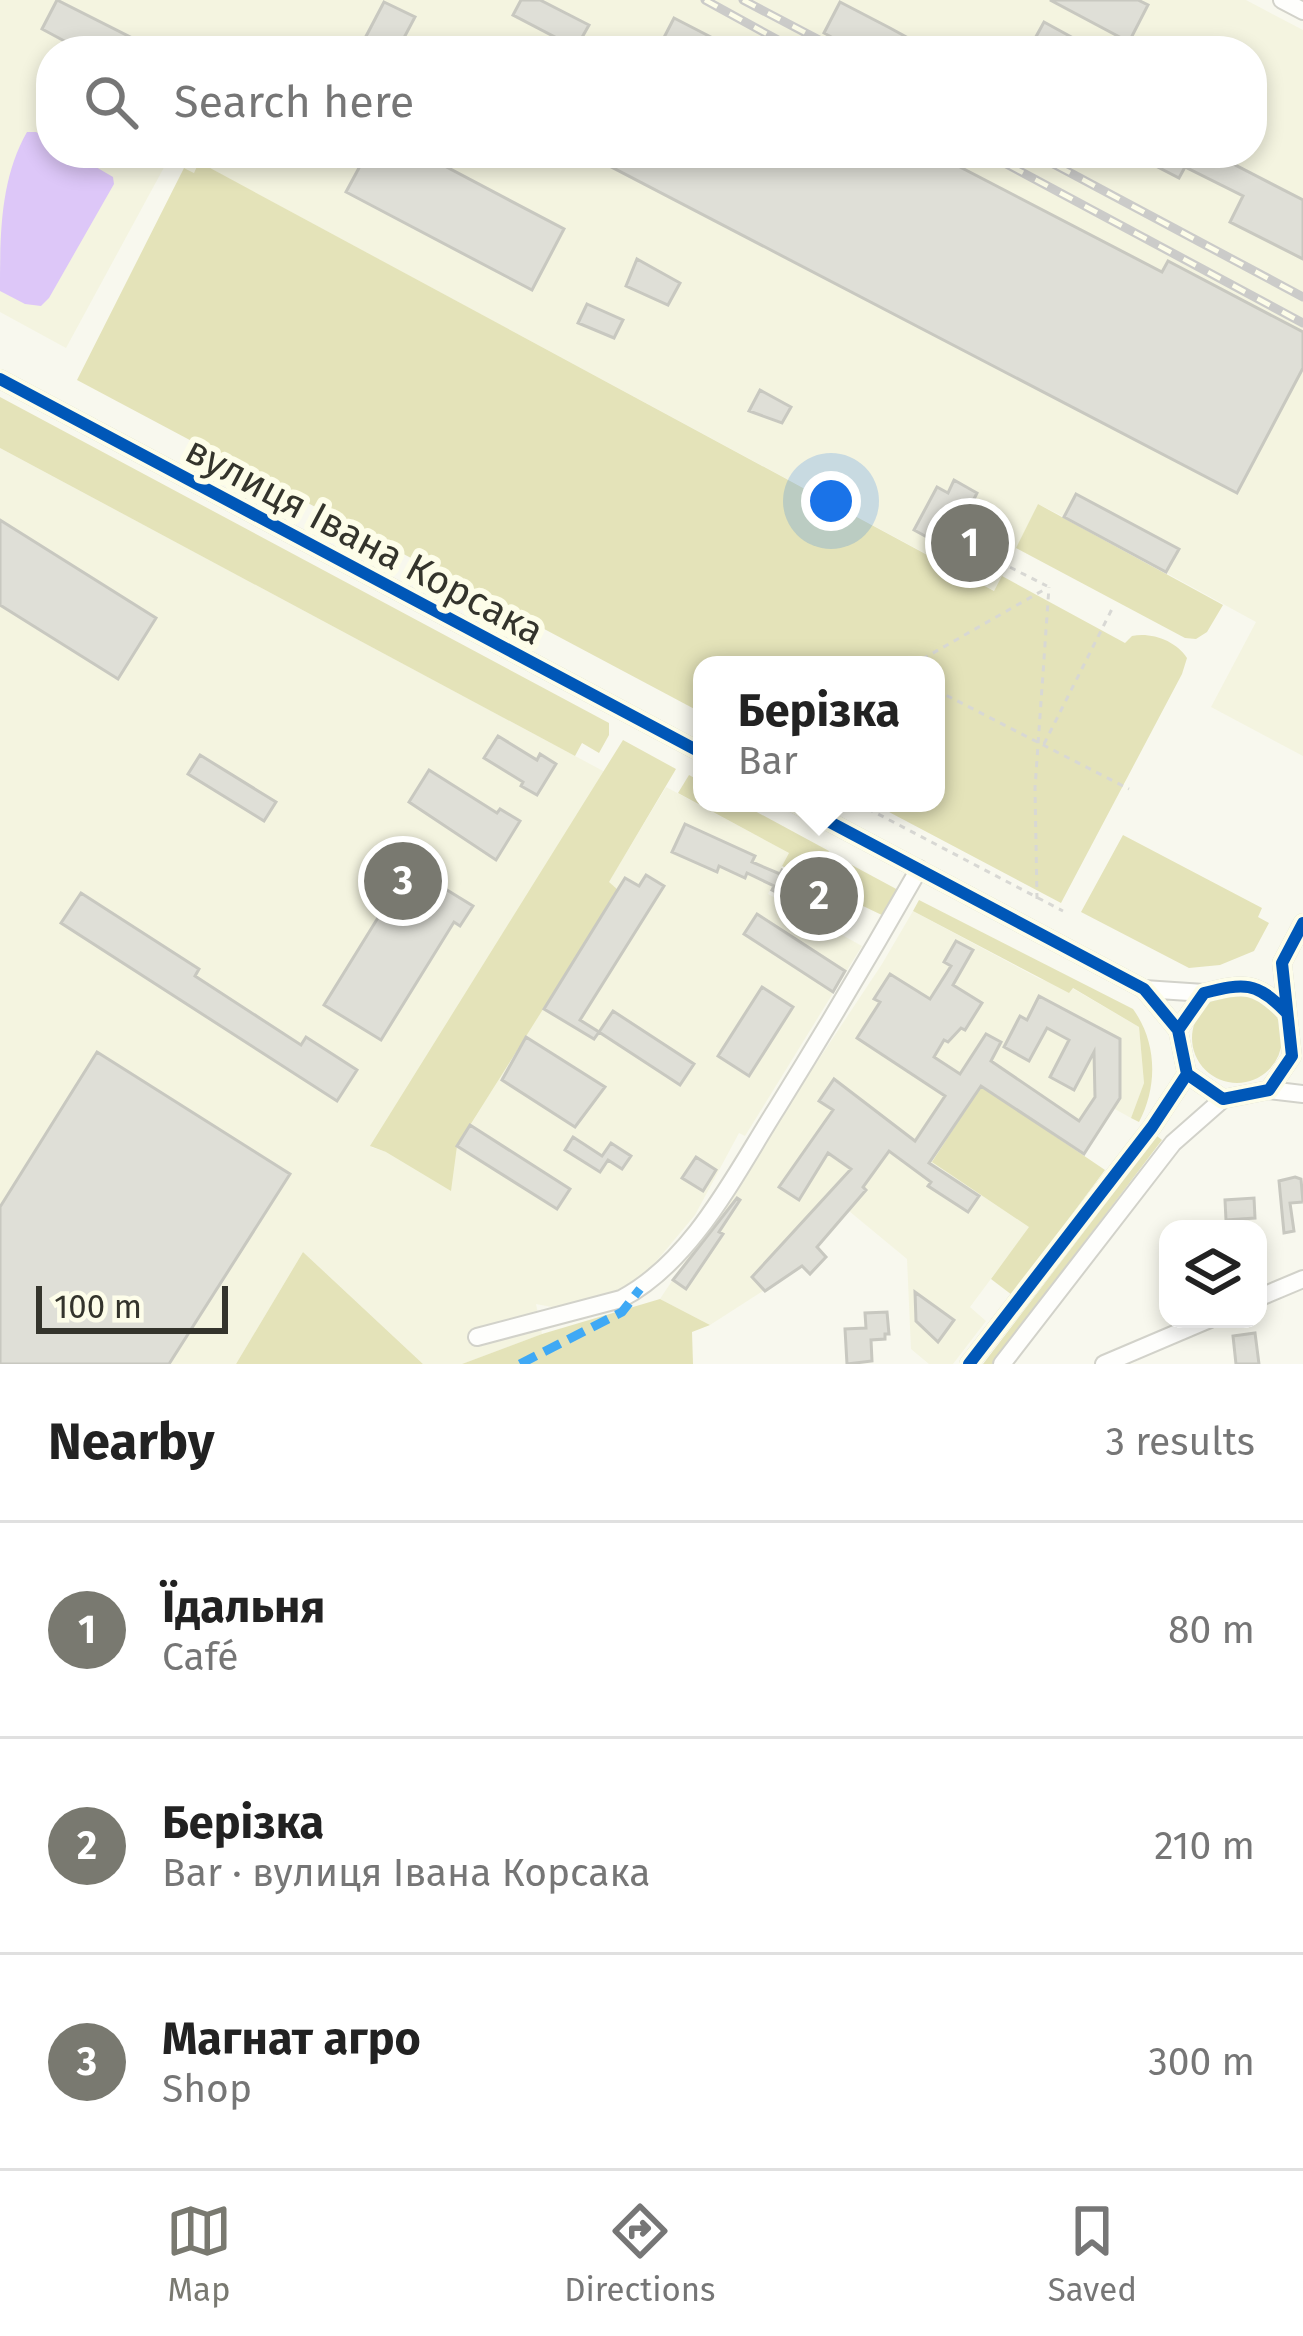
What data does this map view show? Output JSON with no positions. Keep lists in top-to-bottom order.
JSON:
{
  "streets": {
    "street": ["вулиця Івана Корсака"]
  },
  "scale_bar": "100 m",
  "page": {
    "search": "Search here",
    "pins": ["1", "3", "2"],
    "popup": ["Берізка", "Bar"],
    "scale": "100 m",
    "heading": ["Nearby", "3 results"],
    "list": [
      {
        "mark": "1",
        "name": "Їдальня",
        "note": "Café",
        "value": "80 m"
      },
      {
        "mark": "2",
        "name": "Берізка",
        "note": "Bar · вулиця Івана Корсака",
        "value": "210 m"
      },
      {
        "mark": "3",
        "name": "Магнат агро",
        "note": "Shop",
        "value": "300 m"
      }
    ],
    "nav": ["Map", "Directions", "Saved"]
  }
}
